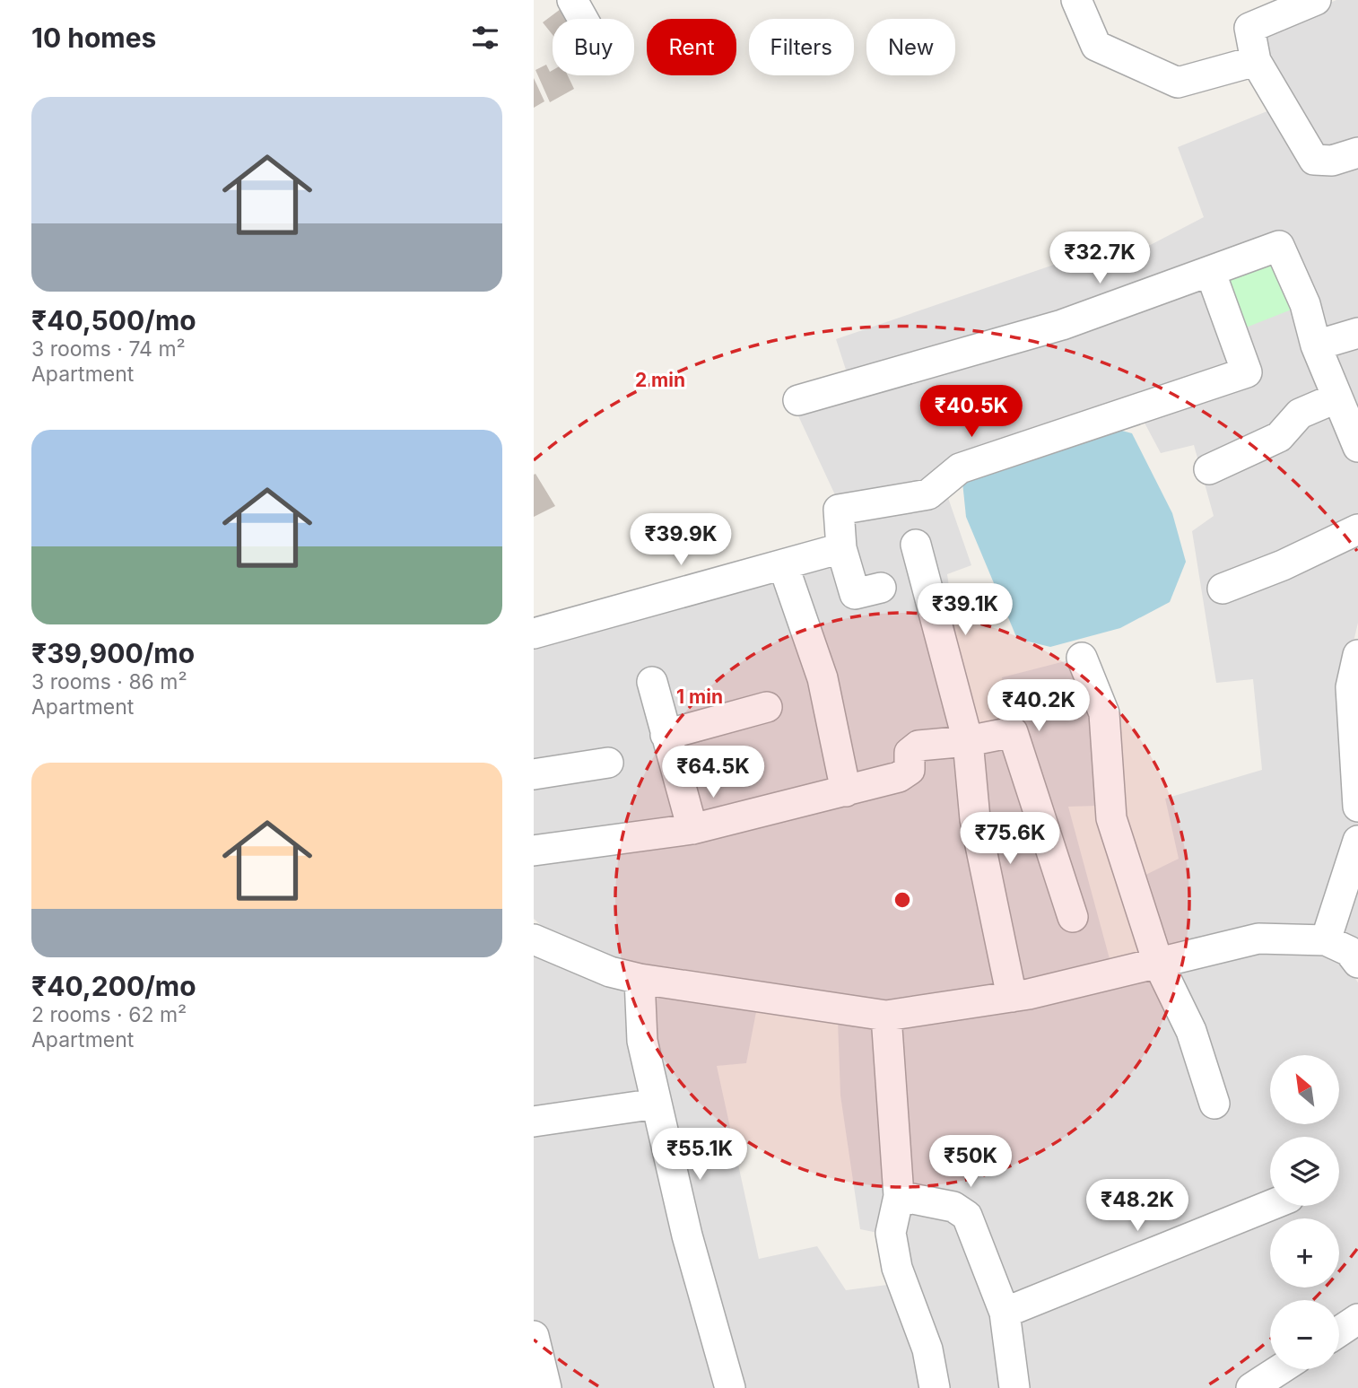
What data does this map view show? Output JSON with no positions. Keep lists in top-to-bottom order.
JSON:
{
  "north": "top left",
  "page": {
    "heading": "10 homes",
    "chip": [
      "Buy",
      "Rent",
      "Filters",
      "New"
    ],
    "list": [
      {
        "name": "₹40,500/mo",
        "note": "3 rooms · 74 m² · Apartment"
      },
      {
        "name": "₹39,900/mo",
        "note": "3 rooms · 86 m² · Apartment"
      },
      {
        "name": "₹40,200/mo",
        "note": "2 rooms · 62 m² · Apartment"
      }
    ],
    "price": [
      "₹32.7K",
      "₹40.5K",
      "₹39.9K",
      "₹39.1K",
      "₹40.2K",
      "₹64.5K",
      "₹75.6K",
      "₹55.1K",
      "₹50K",
      "₹48.2K"
    ],
    "map_buttons": ["+", "−"]
  },
  "rings": ["2 min", "1 min"]
}
